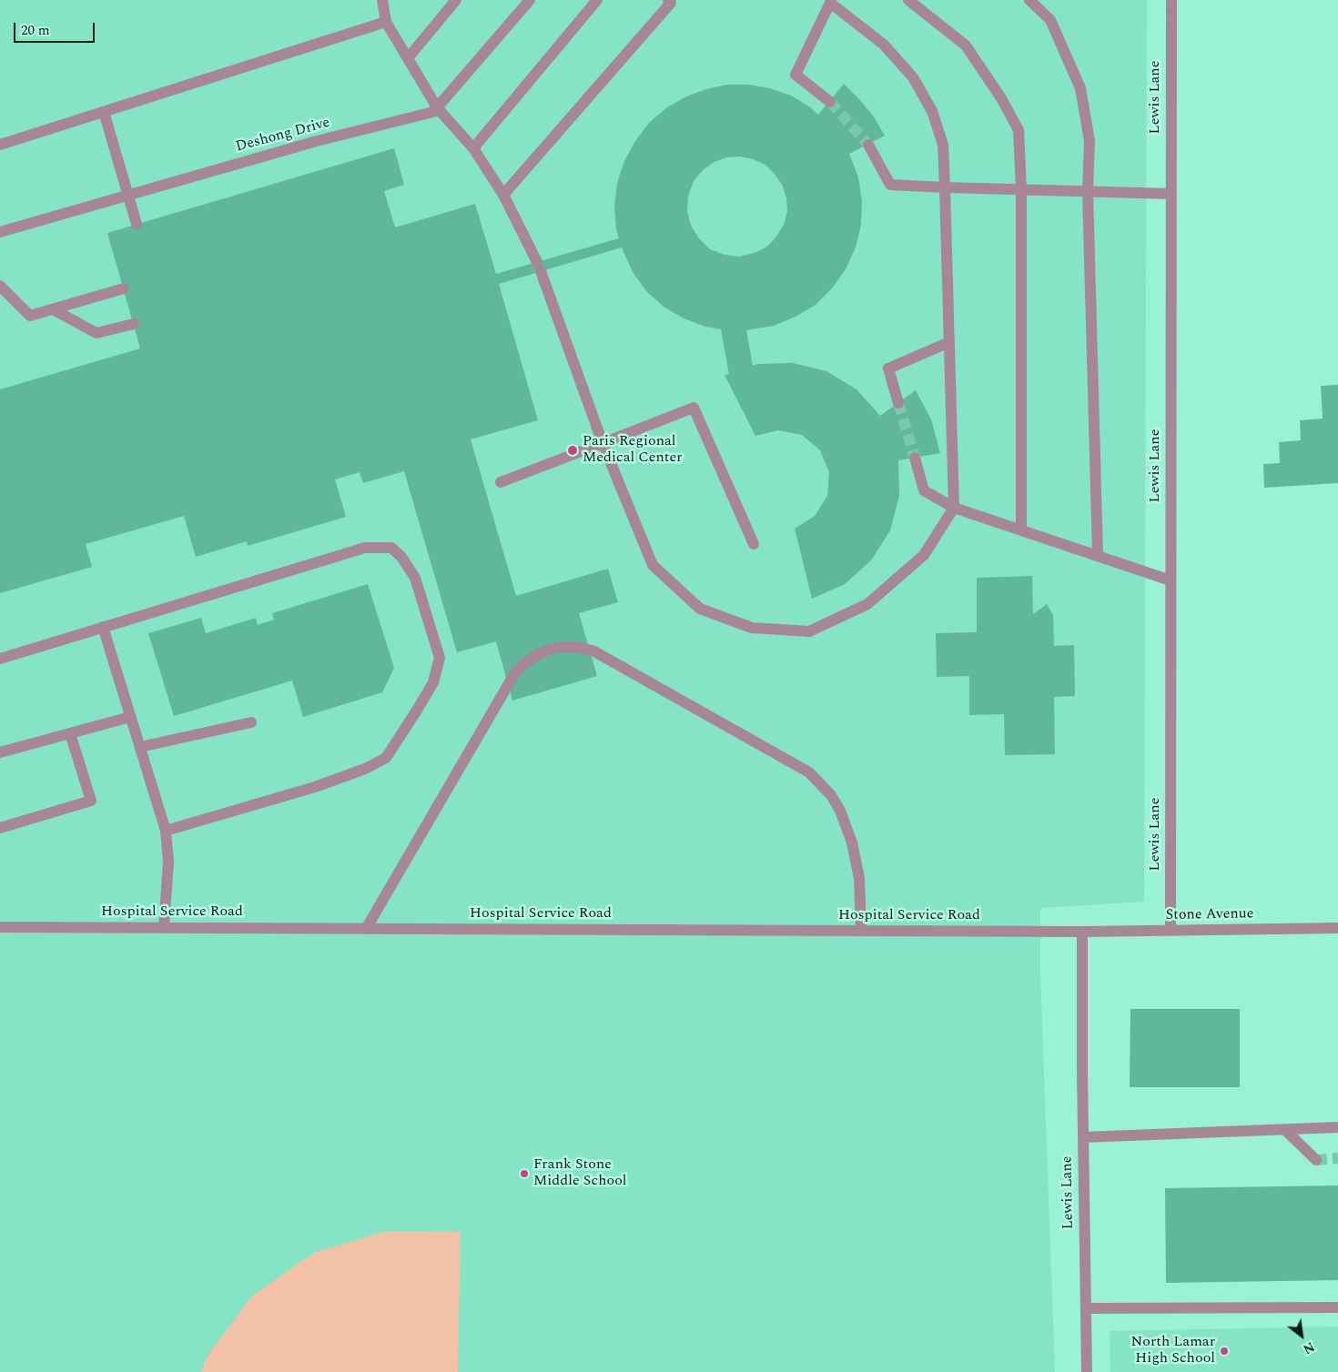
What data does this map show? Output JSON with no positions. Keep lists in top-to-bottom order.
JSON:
{
  "streets": {
    "street": [
      "Lewis Lane",
      "Deshong Drive",
      "Hospital Service Road",
      "Stone Avenue"
    ]
  },
  "crossings": [
    ["Lewis Lane", "Hospital Service Road"],
    ["Lewis Lane", "Stone Avenue"],
    ["Hospital Service Road", "Stone Avenue"]
  ],
  "places": ["Paris Regional Medical Center", "Frank Stone Middle School", "North Lamar High School"],
  "scale_bar": "20 m",
  "north": "bottom right"
}
